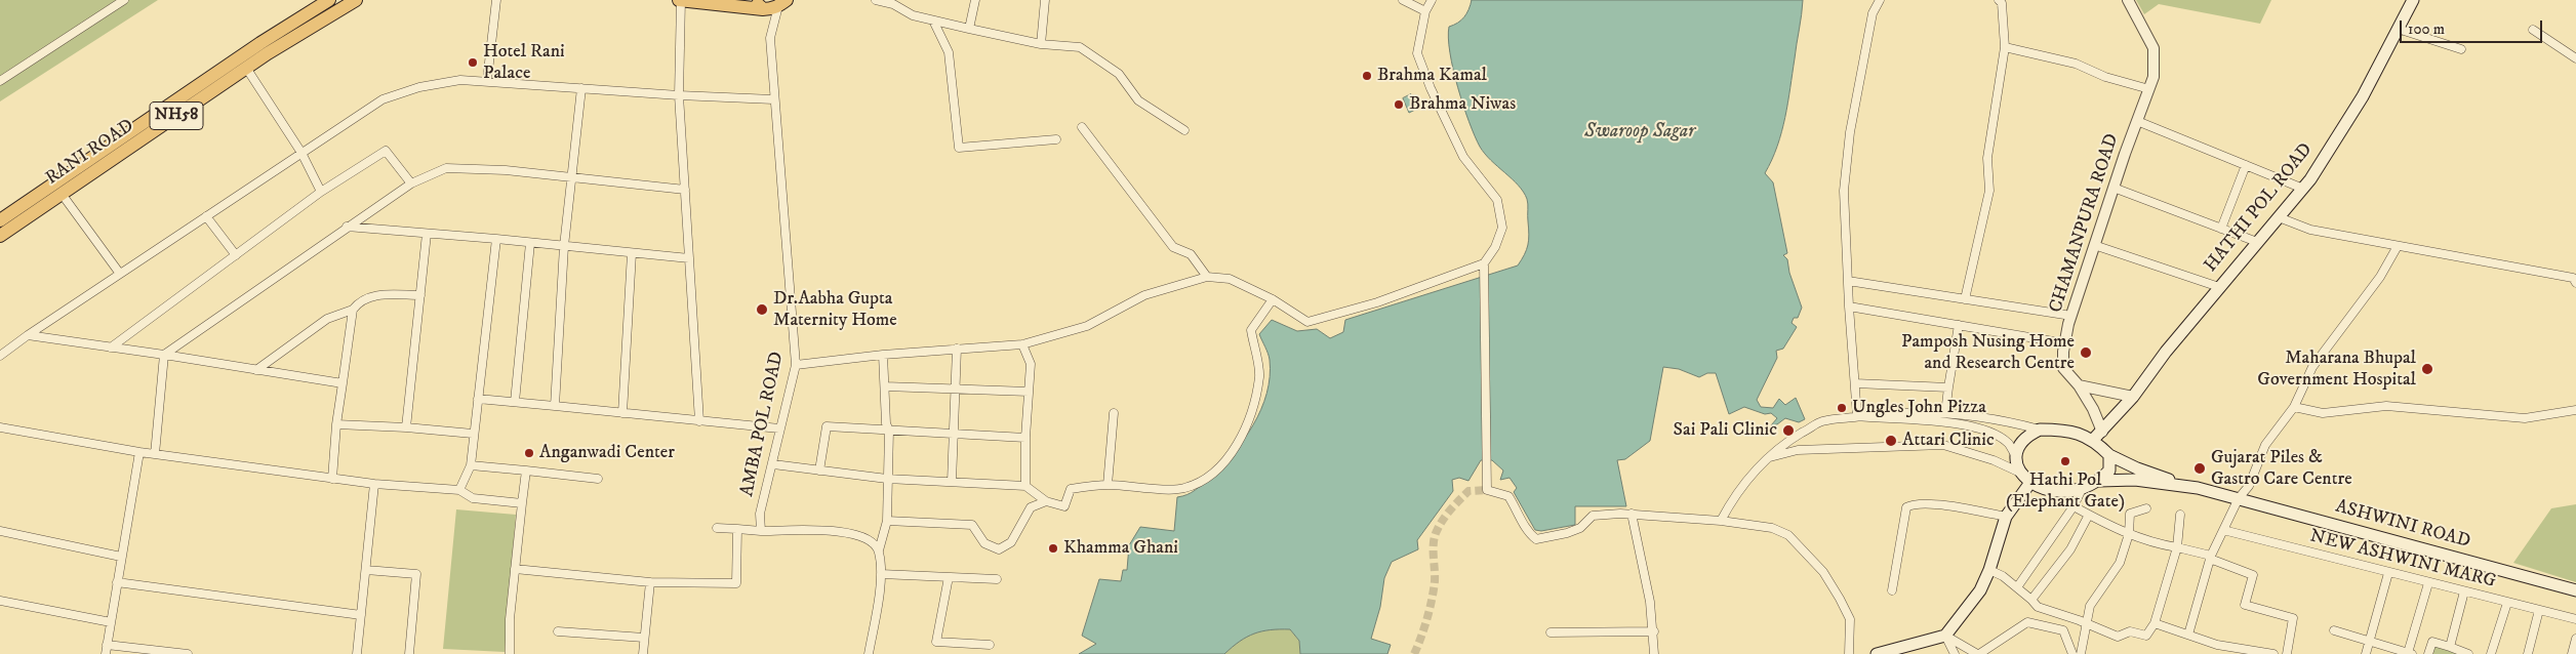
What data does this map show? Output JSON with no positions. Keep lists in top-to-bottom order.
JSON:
{
  "streets": {
    "highway": ["NH58", "RANI ROAD"],
    "main road": ["HATHI POL ROAD", "ASHWINI ROAD"],
    "street": ["CHAMANPURA ROAD", "AMBA POL ROAD", "NEW ASHWINI MARG"]
  },
  "crossings": [
    ["HATHI POL ROAD", "CHAMANPURA ROAD"],
    ["HATHI POL ROAD", "ASHWINI ROAD"],
    ["CHAMANPURA ROAD", "ASHWINI ROAD"]
  ],
  "water": ["Swaroop Sagar"],
  "places": [
    "Hotel Rani Palace",
    "Brahma Kamal",
    "Brahma Niwas",
    "Dr.Aabha Gupta Maternity Home",
    "Pamposh Nusing Home and Research Centre",
    "Maharana Bhupal Government Hospital",
    "Ungles John Pizza",
    "Sai Pali Clinic",
    "Attari Clinic",
    "Anganwadi Center",
    "Hathi Pol (Elephant Gate)",
    "Gujarat Piles & Gastro Care Centre",
    "Khamma Ghani"
  ],
  "scale_bar": "100 m"
}
